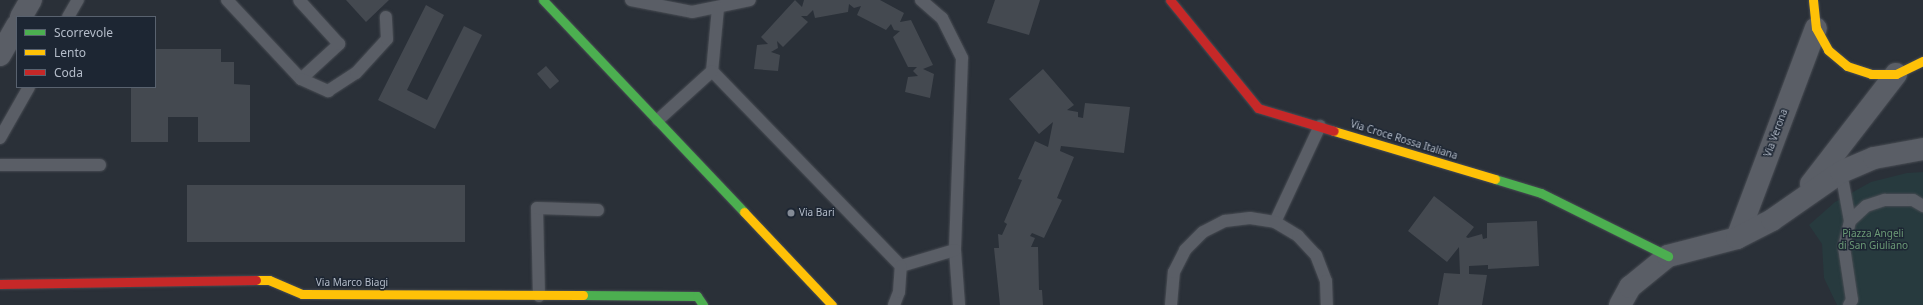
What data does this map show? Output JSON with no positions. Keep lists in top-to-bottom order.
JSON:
{
  "streets": {
    "street": ["Via Verona", "Via Croce Rossa Italiana", "Via Marco Biagi"]
  },
  "parks": ["Piazza Angeli di San Giuliano"],
  "places": ["Via Bari"],
  "legend": ["Scorrevole", "Lento", "Coda"]
}
